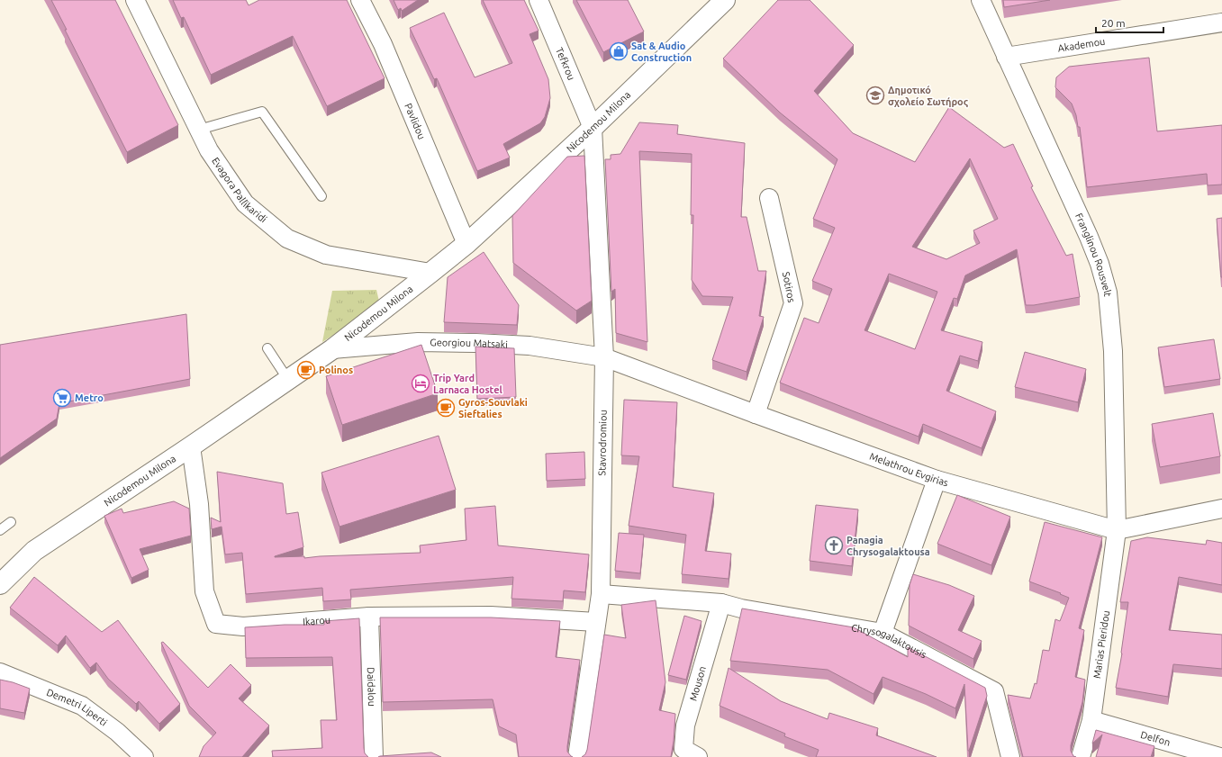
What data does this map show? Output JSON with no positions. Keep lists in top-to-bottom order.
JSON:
{
  "streets": {
    "main road": ["Nicodemou Milona"],
    "street": [
      "Akademou",
      "Tefkrou",
      "Pavlidou",
      "Evagora Pallikaridi",
      "Franglinou Rousvelt",
      "Sotiros",
      "Georgiou Matsaki",
      "Stavrodromiou",
      "Melathrou Evgirias",
      "Ikarou",
      "Chrysogalaktousis",
      "Marias Pieridou",
      "Mouson",
      "Daidalou",
      "Demetri Liperti",
      "Delfon"
    ]
  },
  "crossings": [
    ["Akademou", "Franglinou Rousvelt"],
    ["Tefkrou", "Nicodemou Milona"],
    ["Tefkrou", "Stavrodromiou"],
    ["Pavlidou", "Nicodemou Milona"],
    ["Nicodemou Milona", "Evagora Pallikaridi"],
    ["Nicodemou Milona", "Georgiou Matsaki"],
    ["Nicodemou Milona", "Stavrodromiou"],
    ["Nicodemou Milona", "Ikarou"],
    ["Franglinou Rousvelt", "Melathrou Evgirias"],
    ["Franglinou Rousvelt", "Marias Pieridou"],
    ["Sotiros", "Melathrou Evgirias"],
    ["Georgiou Matsaki", "Stavrodromiou"],
    ["Georgiou Matsaki", "Melathrou Evgirias"],
    ["Stavrodromiou", "Melathrou Evgirias"],
    ["Stavrodromiou", "Ikarou"],
    ["Stavrodromiou", "Chrysogalaktousis"],
    ["Melathrou Evgirias", "Marias Pieridou"],
    ["Ikarou", "Daidalou"],
    ["Chrysogalaktousis", "Mouson"],
    ["Marias Pieridou", "Delfon"]
  ],
  "places": {
    "shop": ["Sat & Audio Construction"],
    "school or university": ["Δημοτικό σχολείο Σωτήρος"],
    "cafe": ["Polinos", "Gyros-Souvlaki Sieftalies"],
    "hotel": ["Trip Yard Larnaca Hostel"],
    "supermarket": ["Metro"],
    "church": ["Panagia Chrysogalaktousa"]
  },
  "scale_bar": "20 m"
}
